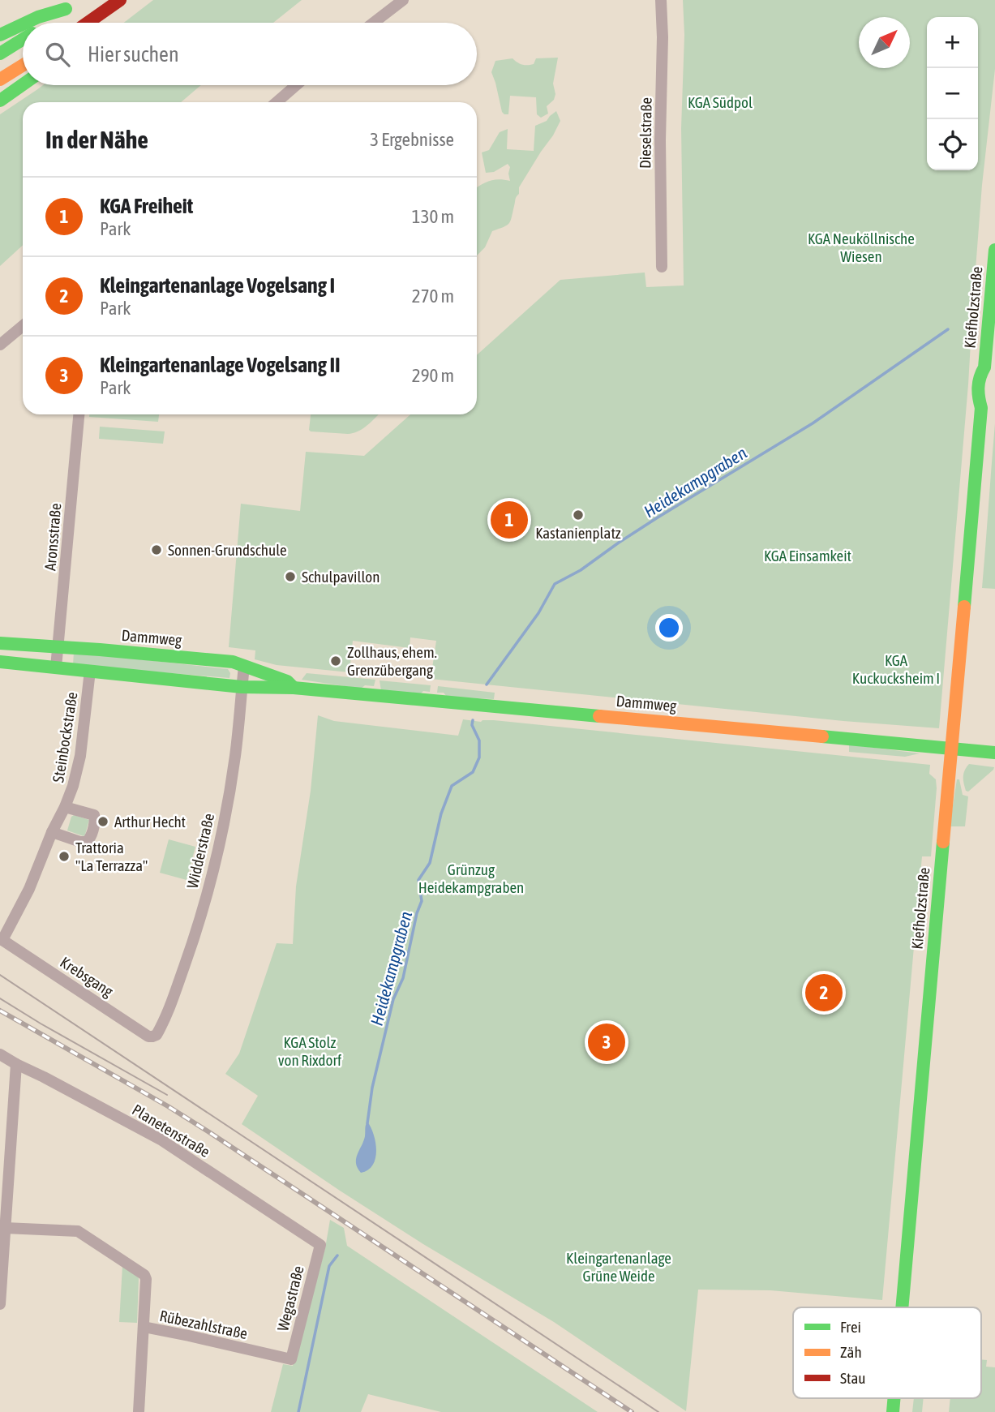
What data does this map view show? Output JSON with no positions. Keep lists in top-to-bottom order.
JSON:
{
  "streets": {
    "main road": ["Kiefholzstraße", "Dammweg"],
    "street": [
      "Dieselstraße",
      "Aronsstraße",
      "Steinbockstraße",
      "Widderstraße",
      "Krebsgang",
      "Planetenstraße",
      "Wegastraße",
      "Rübezahlstraße"
    ]
  },
  "crossings": [
    ["Kiefholzstraße", "Dammweg"],
    ["Aronsstraße", "Dammweg"],
    ["Dammweg", "Steinbockstraße"],
    ["Dammweg", "Widderstraße"],
    ["Steinbockstraße", "Krebsgang"],
    ["Widderstraße", "Krebsgang"],
    ["Planetenstraße", "Wegastraße"],
    ["Wegastraße", "Rübezahlstraße"]
  ],
  "water": ["Heidekampgraben"],
  "parks": [
    "KGA Südpol",
    "KGA Neuköllnische Wiesen",
    "KGA Einsamkeit",
    "KGA Kuckucksheim I",
    "Grünzug Heidekampgraben",
    "KGA Stolz von Rixdorf",
    "Kleingartenanlage Grüne Weide"
  ],
  "places": [
    "Kastanienplatz",
    "Sonnen-Grundschule",
    "Schulpavillon",
    "Zollhaus, ehem. Grenzübergang",
    "Arthur Hecht",
    "Trattoria \"La Terrazza\""
  ],
  "legend": ["Frei", "Zäh", "Stau"],
  "north": "top right",
  "page": {
    "map_buttons": ["+", "−"],
    "search": "Hier suchen",
    "heading": ["In der Nähe", "3 Ergebnisse"],
    "list": [
      {
        "mark": "1",
        "name": "KGA Freiheit",
        "note": "Park",
        "value": "130 m"
      },
      {
        "mark": "2",
        "name": "Kleingartenanlage Vogelsang I",
        "note": "Park",
        "value": "270 m"
      },
      {
        "mark": "3",
        "name": "Kleingartenanlage Vogelsang II",
        "note": "Park",
        "value": "290 m"
      }
    ],
    "pins": ["1", "2", "3"]
  }
}
